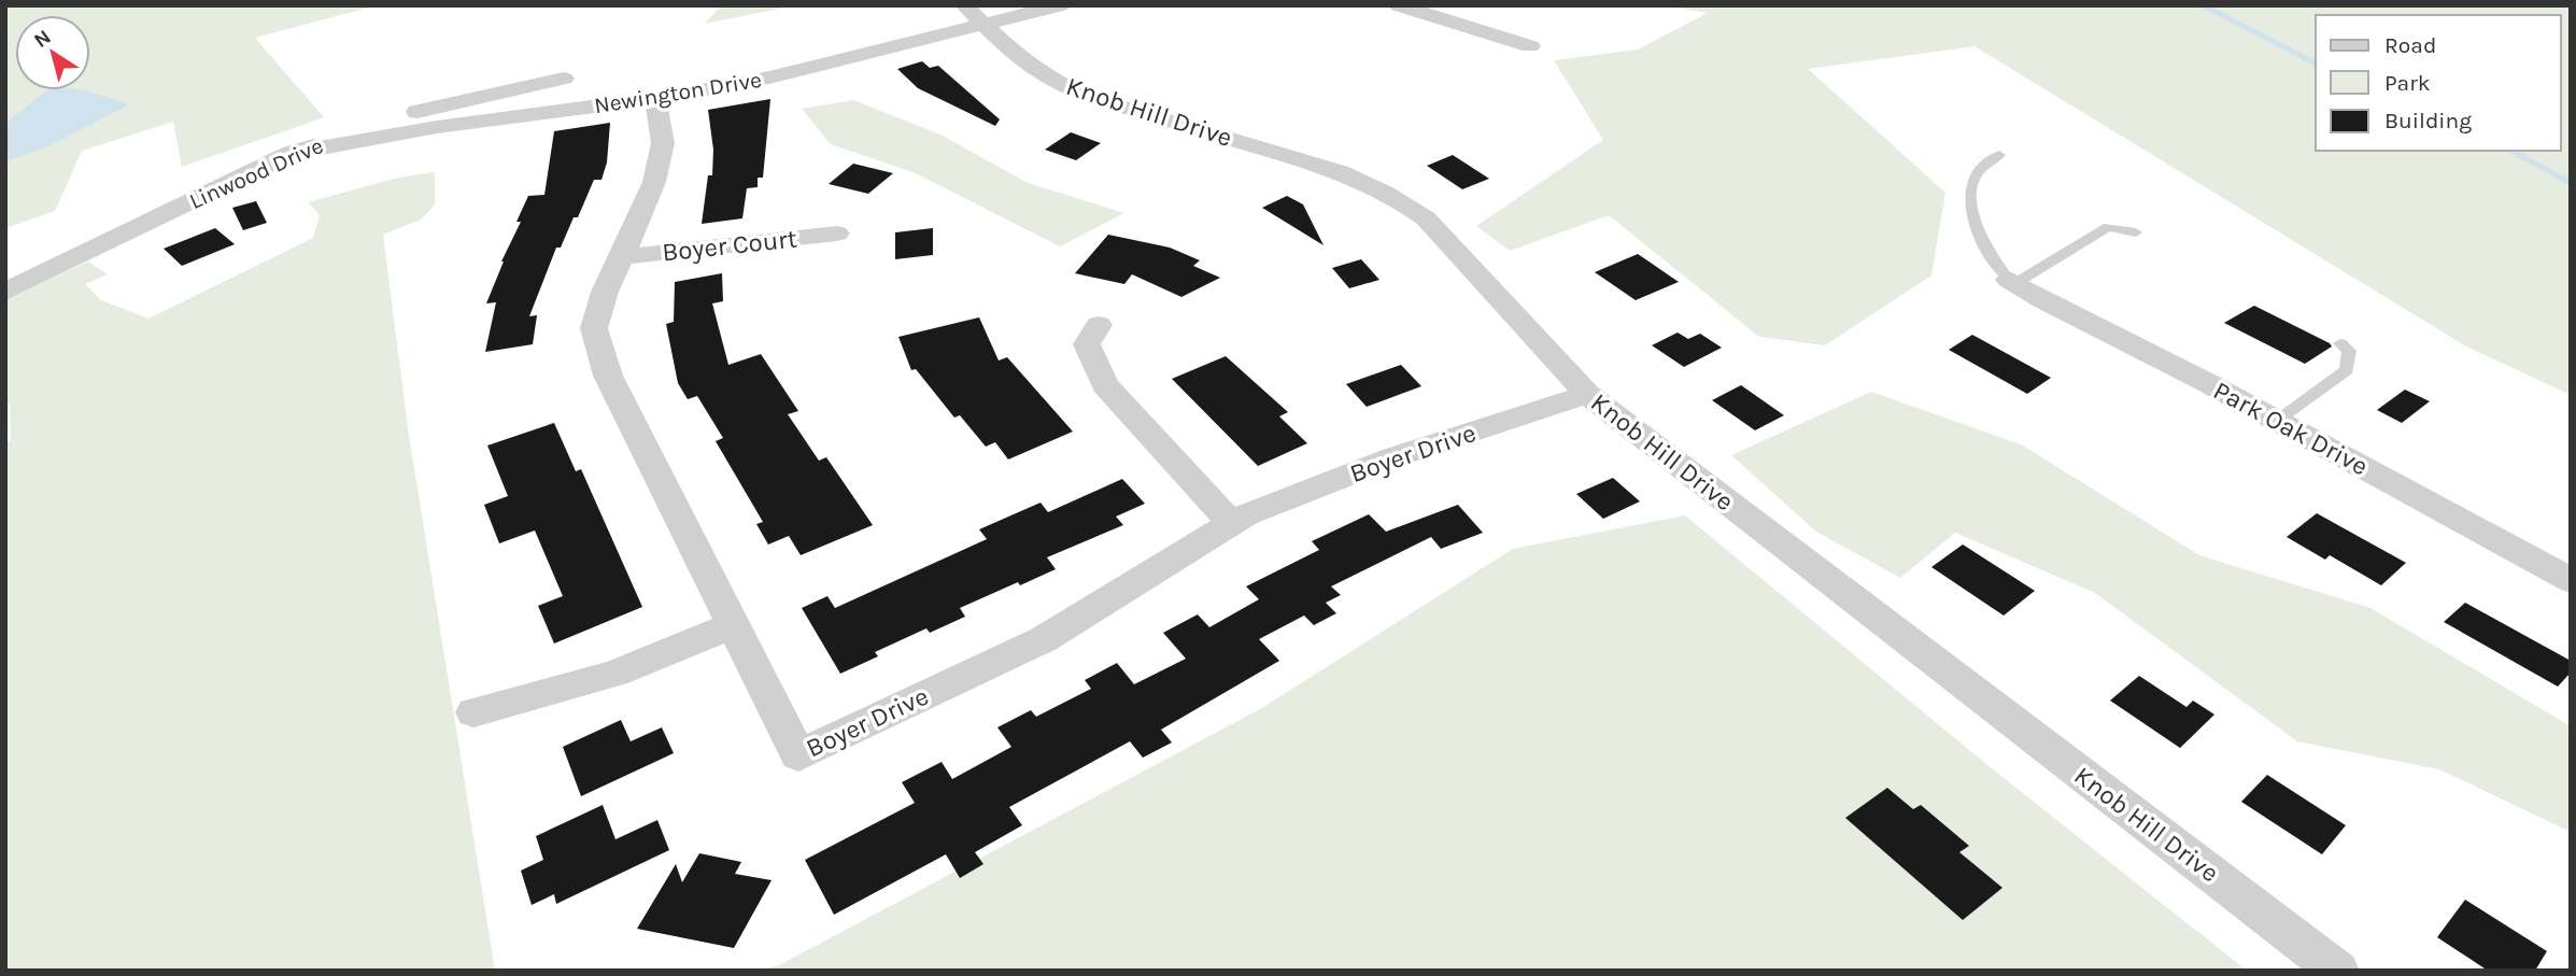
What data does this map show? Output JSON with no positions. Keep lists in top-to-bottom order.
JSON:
{
  "streets": {
    "street": [
      "Newington Drive",
      "Knob Hill Drive",
      "Linwood Drive",
      "Boyer Court",
      "Park Oak Drive",
      "Boyer Drive"
    ]
  },
  "crossings": [
    ["Newington Drive", "Knob Hill Drive"],
    ["Newington Drive", "Linwood Drive"],
    ["Newington Drive", "Boyer Drive"],
    ["Knob Hill Drive", "Boyer Drive"],
    ["Boyer Court", "Boyer Drive"]
  ],
  "legend": ["Road", "Park", "Building"],
  "north": "top left"
}
